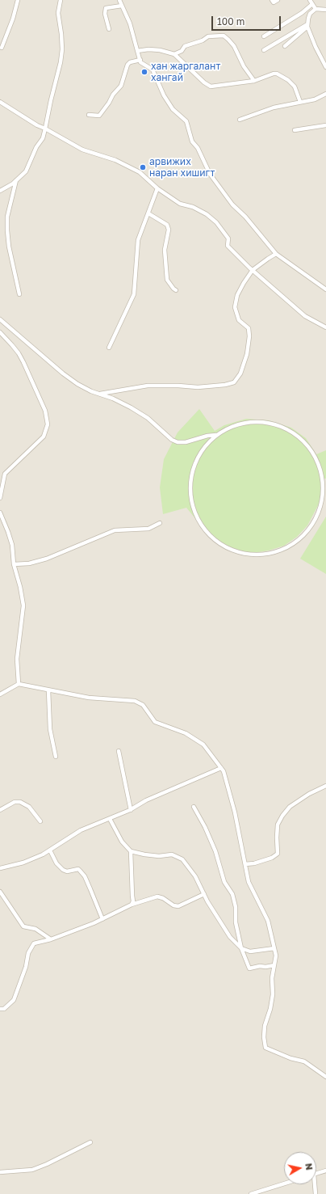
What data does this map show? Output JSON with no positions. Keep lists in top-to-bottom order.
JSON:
{
  "places": ["хан жаргалант хангай", "арвижих наран хишигт"],
  "scale_bar": "100 m",
  "north": "right"
}
